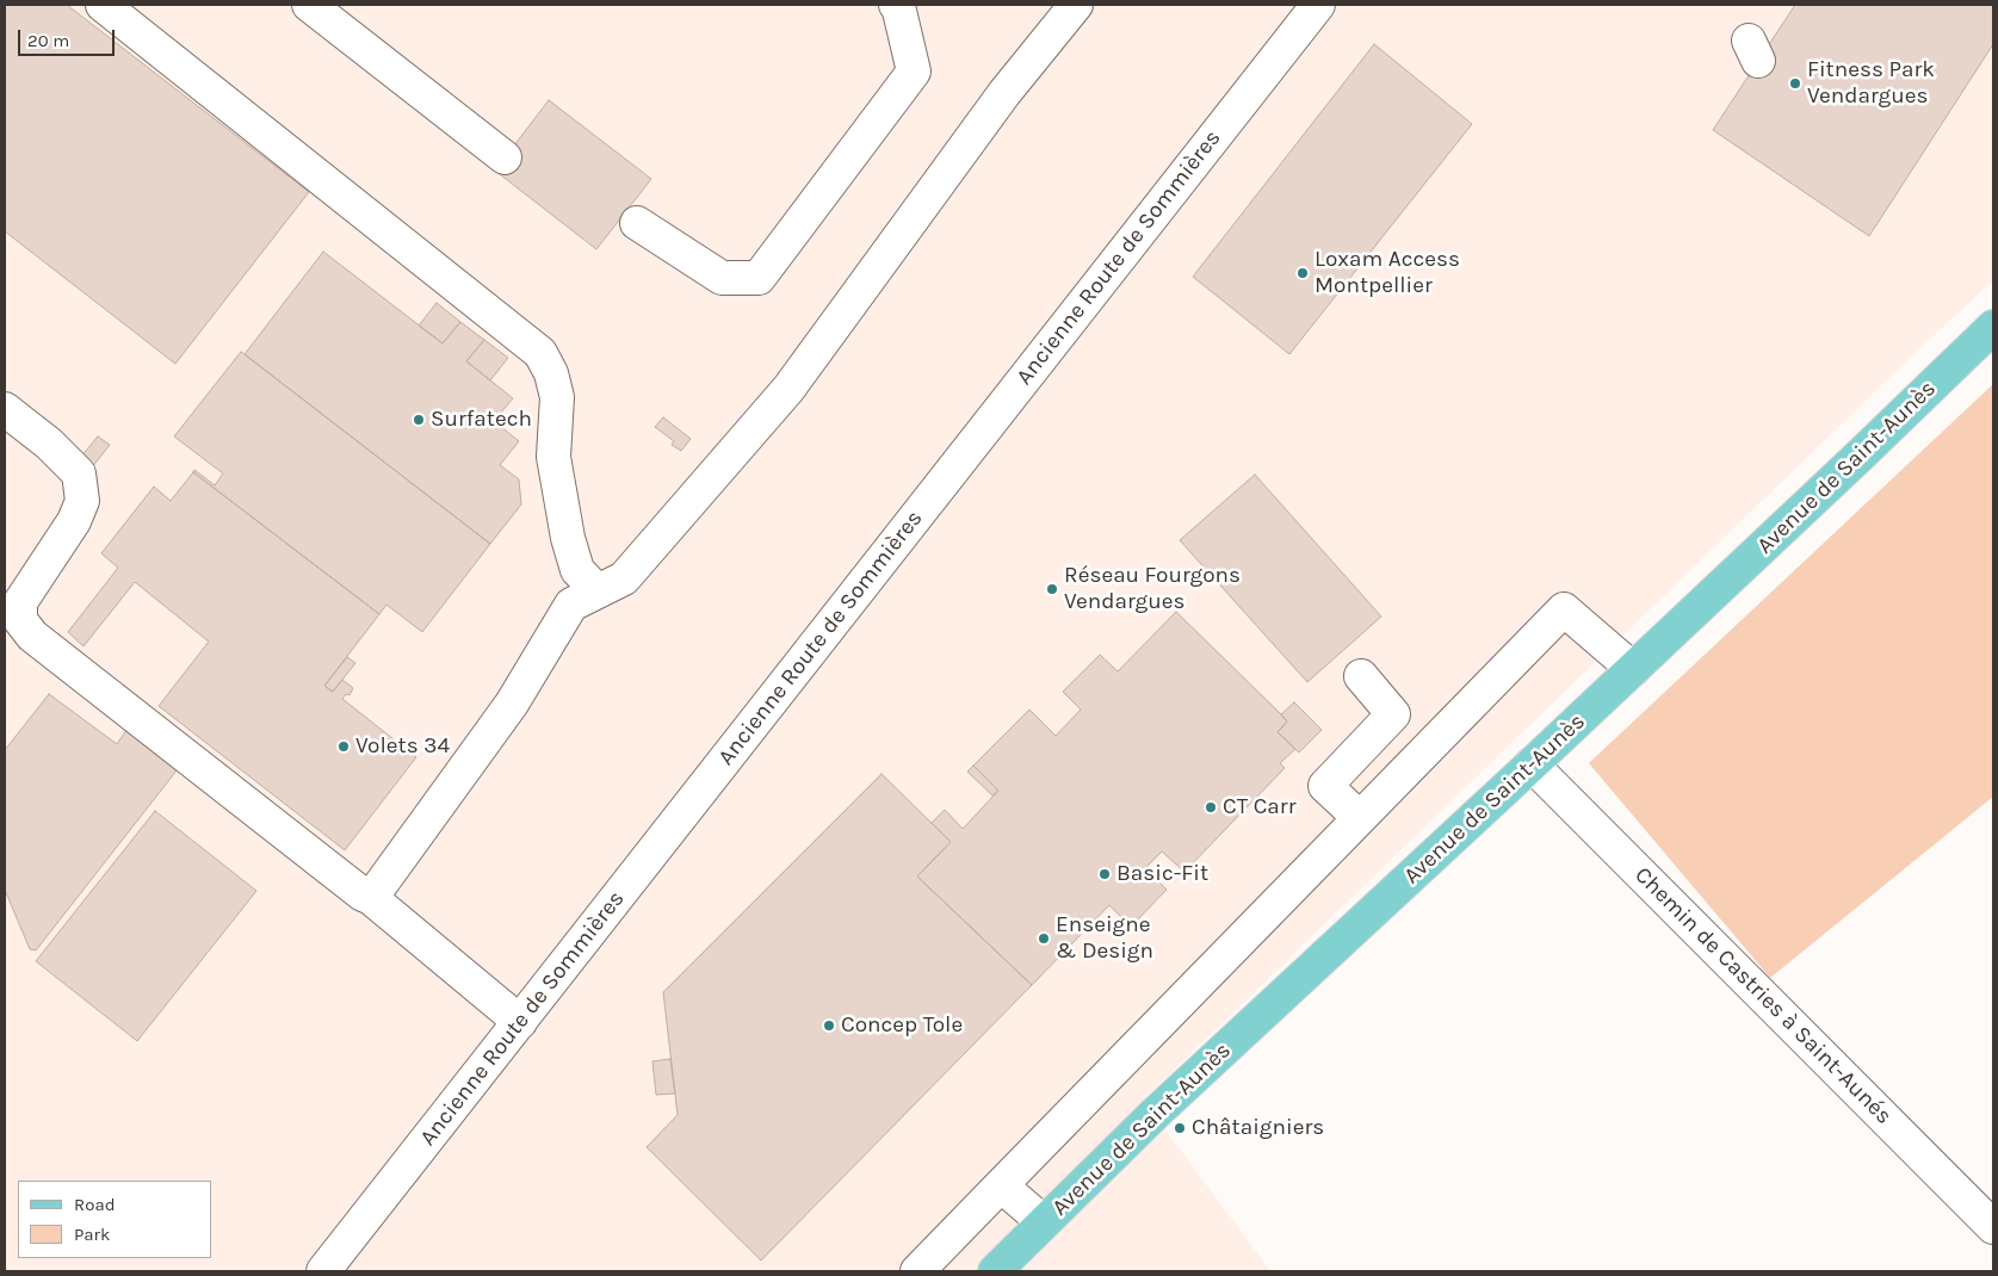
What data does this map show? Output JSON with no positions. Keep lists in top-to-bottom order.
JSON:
{
  "streets": {
    "main road": ["Avenue de Saint-Aunès"],
    "street": ["Ancienne Route de Sommières", "Chemin de Castries à Saint-Aunés"]
  },
  "crossings": [
    ["Avenue de Saint-Aunès", "Chemin de Castries à Saint-Aunés"]
  ],
  "places": [
    "Fitness Park Vendargues",
    "Loxam Access Montpellier",
    "Surfatech",
    "Réseau Fourgons Vendargues",
    "Volets 34",
    "CT Carr",
    "Basic-Fit",
    "Enseigne & Design",
    "Concep Tole",
    "Châtaigniers"
  ],
  "legend": ["Road", "Park"],
  "scale_bar": "20 m"
}
